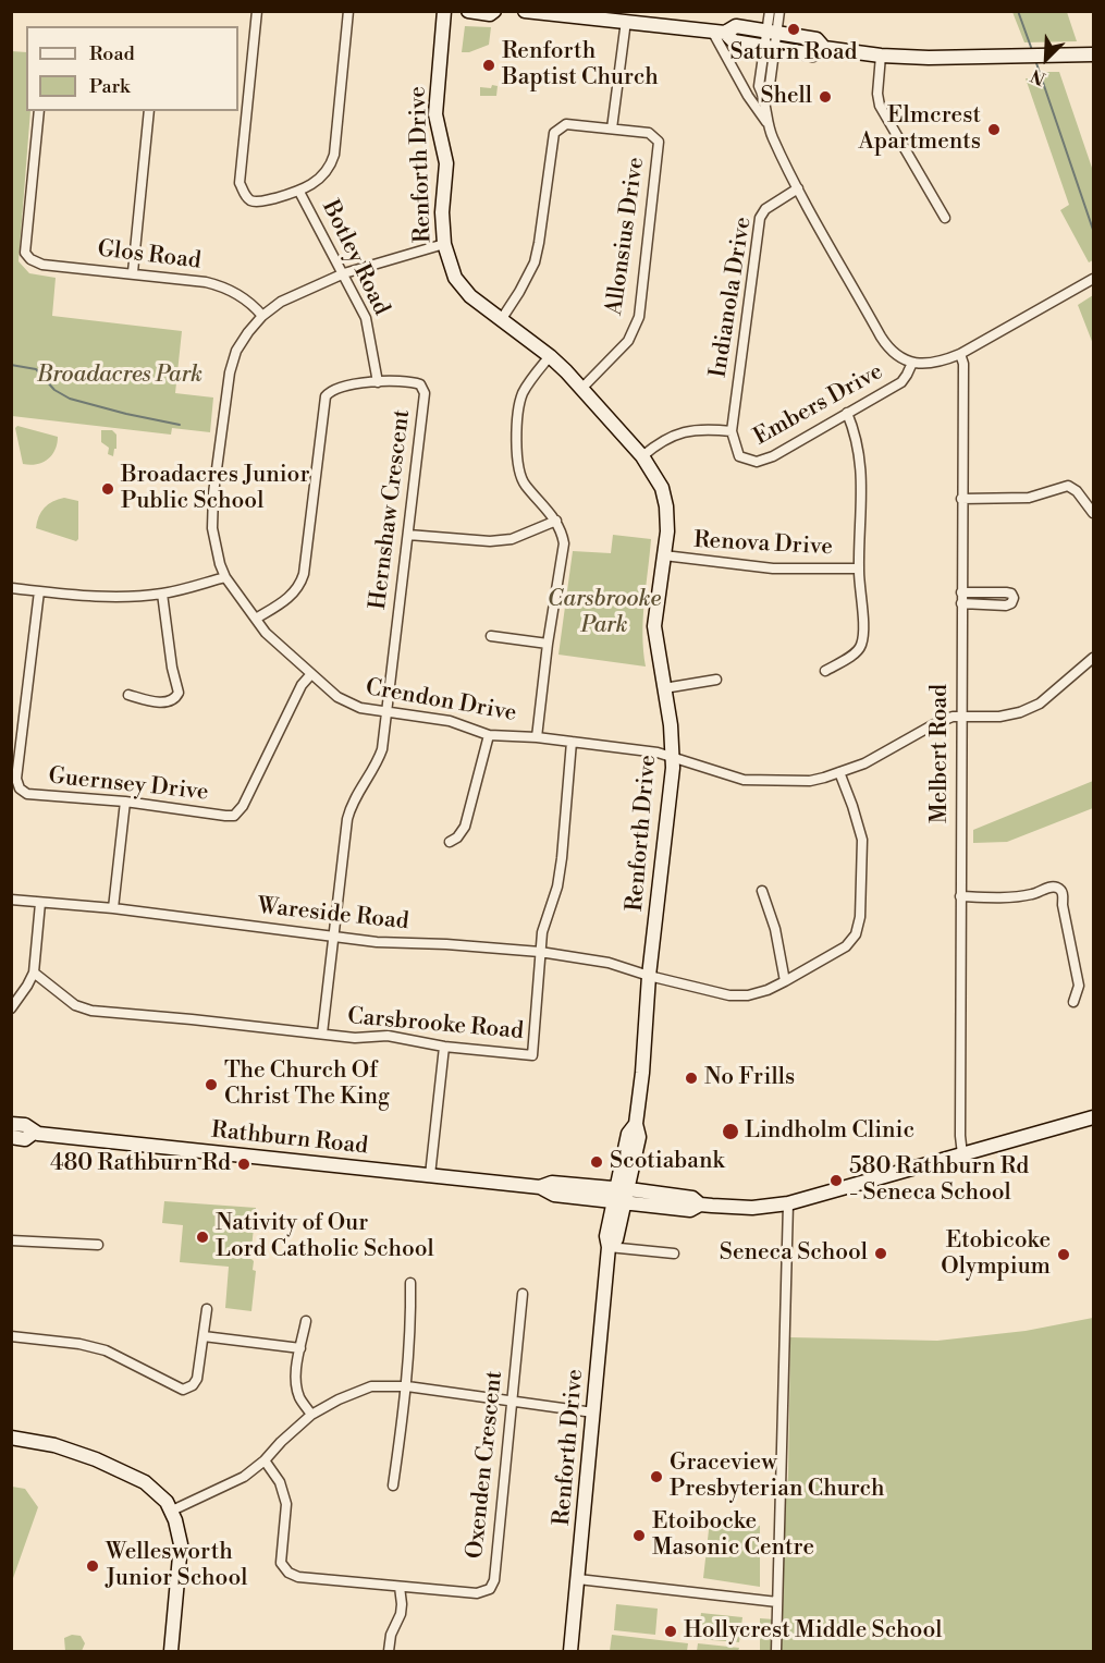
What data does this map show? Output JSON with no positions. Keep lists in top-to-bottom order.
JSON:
{
  "streets": {
    "street": [
      "Renforth Drive",
      "Allonsius Drive",
      "Glos Road",
      "Botley Road",
      "Indianola Drive",
      "Embers Drive",
      "Hernshaw Crescent",
      "Renova Drive",
      "Crendon Drive",
      "Melbert Road",
      "Guernsey Drive",
      "Wareside Road",
      "Carsbrooke Road",
      "Rathburn Road",
      "Oxenden Crescent"
    ]
  },
  "crossings": [
    ["Renforth Drive", "Allonsius Drive"],
    ["Renforth Drive", "Embers Drive"],
    ["Renforth Drive", "Renova Drive"],
    ["Renforth Drive", "Crendon Drive"],
    ["Renforth Drive", "Wareside Road"],
    ["Renforth Drive", "Rathburn Road"],
    ["Glos Road", "Crendon Drive"],
    ["Botley Road", "Hernshaw Crescent"],
    ["Botley Road", "Crendon Drive"],
    ["Indianola Drive", "Embers Drive"],
    ["Embers Drive", "Renova Drive"],
    ["Hernshaw Crescent", "Crendon Drive"],
    ["Hernshaw Crescent", "Wareside Road"],
    ["Hernshaw Crescent", "Carsbrooke Road"],
    ["Crendon Drive", "Melbert Road"],
    ["Crendon Drive", "Guernsey Drive"],
    ["Crendon Drive", "Wareside Road"],
    ["Crendon Drive", "Carsbrooke Road"],
    ["Melbert Road", "Rathburn Road"],
    ["Wareside Road", "Carsbrooke Road"]
  ],
  "parks": ["Broadacres Park", "Carsbrooke Park"],
  "places": [
    "Saturn Road",
    "Renforth Baptist Church",
    "Shell",
    "Elmcrest Apartments",
    "Broadacres Junior Public School",
    "No Frills",
    "The Church Of Christ The King",
    "Lindholm Clinic",
    "Scotiabank",
    "480 Rathburn Rd",
    "580 Rathburn Rd - Seneca School",
    "Nativity of Our Lord Catholic School",
    "Seneca School",
    "Etobicoke Olympium",
    "Graceview Presbyterian Church",
    "Etoibocke Masonic Centre",
    "Wellesworth Junior School",
    "Hollycrest Middle School"
  ],
  "legend": ["Road", "Park"],
  "north": "bottom left"
}
